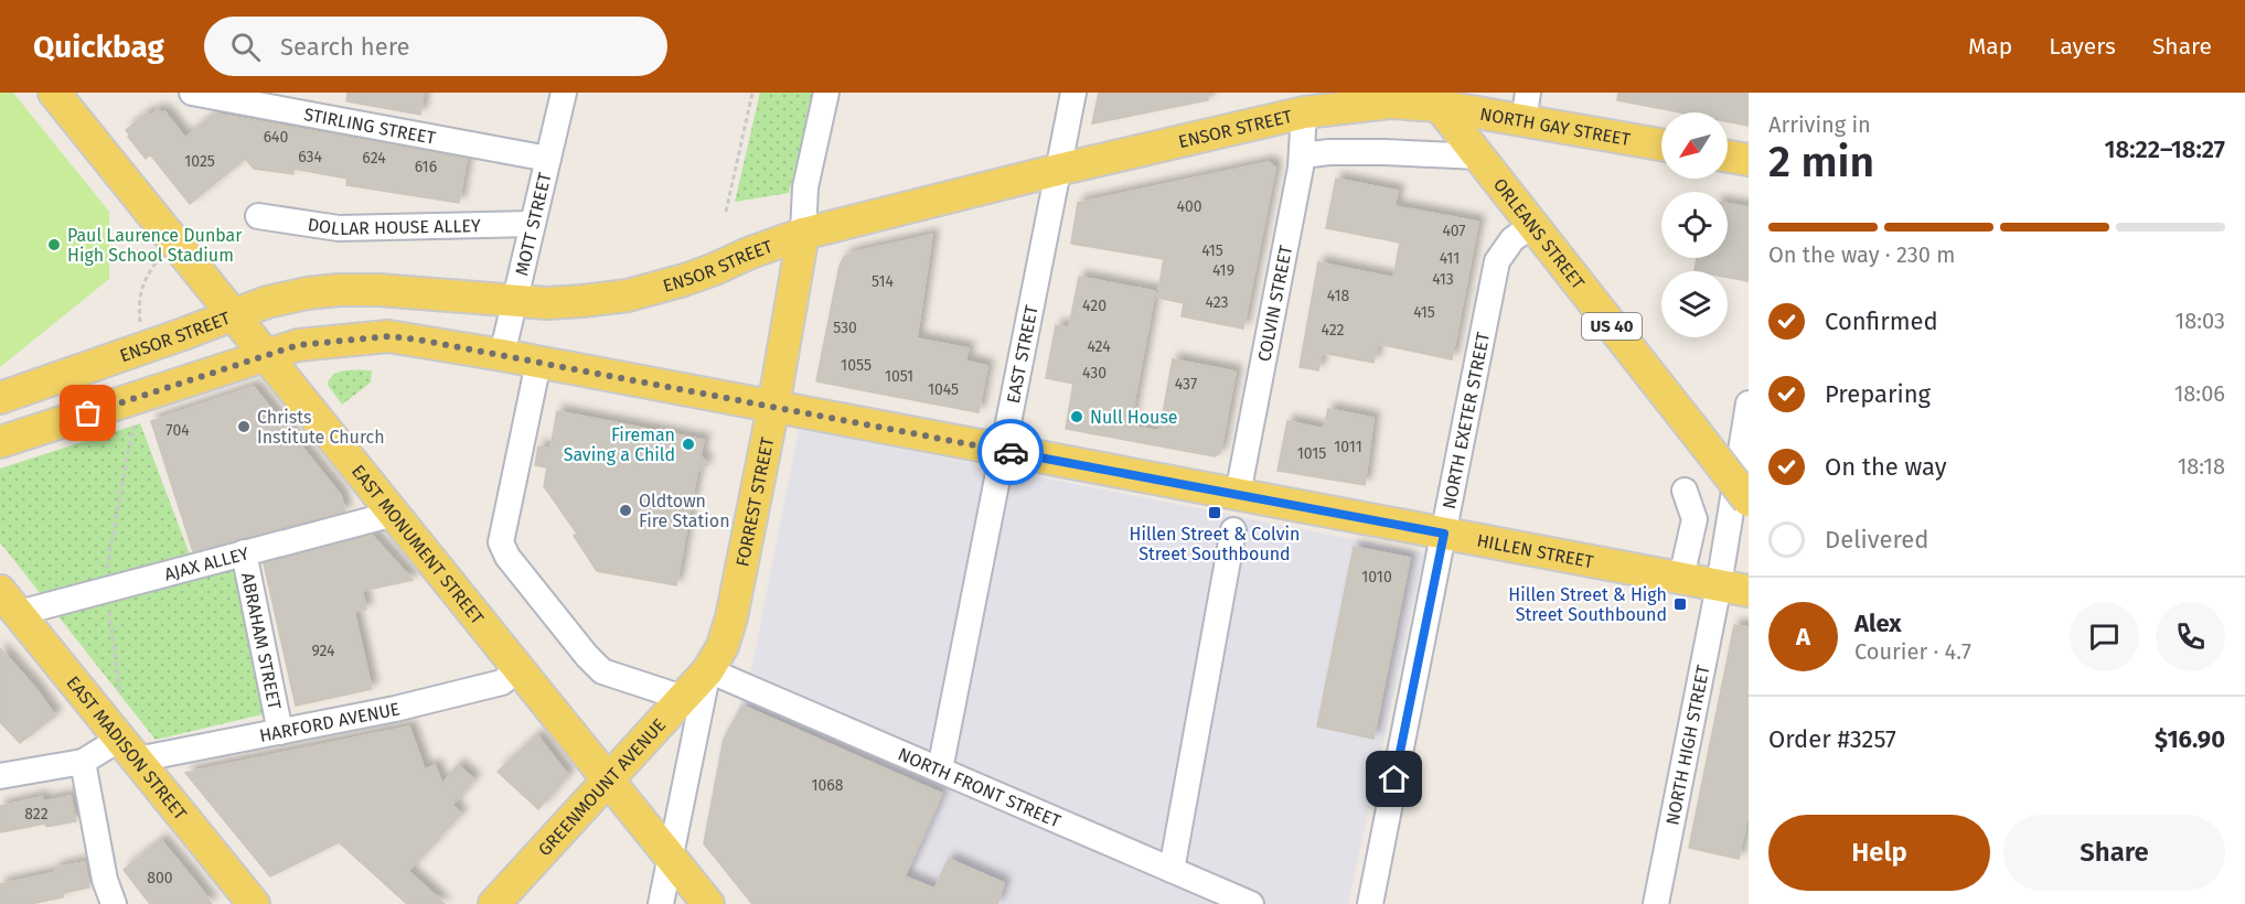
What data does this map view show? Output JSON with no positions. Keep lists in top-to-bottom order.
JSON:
{
  "streets": {
    "main road": [
      "NORTH GAY STREET",
      "ENSOR STREET",
      "ORLEANS STREET",
      "US 40",
      "FORREST STREET",
      "EAST MONUMENT STREET",
      "HILLEN STREET",
      "EAST MADISON STREET",
      "GREENMOUNT AVENUE"
    ],
    "street": [
      "STIRLING STREET",
      "DOLLAR HOUSE ALLEY",
      "MOTT STREET",
      "COLVIN STREET",
      "EAST STREET",
      "NORTH EXETER STREET",
      "AJAX ALLEY",
      "ABRAHAM STREET",
      "HARFORD AVENUE",
      "NORTH HIGH STREET",
      "NORTH FRONT STREET"
    ]
  },
  "crossings": [
    ["STIRLING STREET", "MOTT STREET"],
    ["NORTH GAY STREET", "ENSOR STREET"],
    ["NORTH GAY STREET", "ORLEANS STREET"],
    ["ENSOR STREET", "MOTT STREET"],
    ["ENSOR STREET", "ORLEANS STREET"],
    ["ENSOR STREET", "COLVIN STREET"],
    ["ENSOR STREET", "EAST STREET"],
    ["ENSOR STREET", "FORREST STREET"],
    ["ENSOR STREET", "EAST MONUMENT STREET"],
    ["DOLLAR HOUSE ALLEY", "MOTT STREET"],
    ["MOTT STREET", "HILLEN STREET"],
    ["ORLEANS STREET", "NORTH EXETER STREET"],
    ["COLVIN STREET", "HILLEN STREET"],
    ["EAST STREET", "HILLEN STREET"],
    ["EAST STREET", "NORTH FRONT STREET"],
    ["NORTH EXETER STREET", "HILLEN STREET"],
    ["FORREST STREET", "EAST MONUMENT STREET"],
    ["FORREST STREET", "HILLEN STREET"],
    ["FORREST STREET", "GREENMOUNT AVENUE"],
    ["FORREST STREET", "NORTH FRONT STREET"],
    ["EAST MONUMENT STREET", "HILLEN STREET"],
    ["EAST MONUMENT STREET", "AJAX ALLEY"],
    ["EAST MONUMENT STREET", "HARFORD AVENUE"],
    ["EAST MONUMENT STREET", "GREENMOUNT AVENUE"],
    ["HILLEN STREET", "NORTH HIGH STREET"],
    ["AJAX ALLEY", "ABRAHAM STREET"],
    ["AJAX ALLEY", "EAST MADISON STREET"],
    ["ABRAHAM STREET", "HARFORD AVENUE"],
    ["HARFORD AVENUE", "EAST MADISON STREET"],
    ["GREENMOUNT AVENUE", "NORTH FRONT STREET"]
  ],
  "places": {
    "other": [
      "Paul Laurence Dunbar High School Stadium",
      "Null House",
      "Christs Institute Church",
      "Fireman Saving a Child",
      "Oldtown Fire Station"
    ],
    "transit": ["Hillen Street & Colvin Street Southbound", "Hillen Street & High Street Southbound"]
  },
  "house_numbers": [
    "640",
    "634",
    "624",
    "1025",
    "616",
    "400",
    "407",
    "415",
    "411",
    "419",
    "413",
    "514",
    "418",
    "423",
    "420",
    "415",
    "530",
    "422",
    "424",
    "1055",
    "430",
    "1051",
    "437",
    "1045",
    "704",
    "1011",
    "1015",
    "1010",
    "924",
    "1068",
    "822",
    "800"
  ],
  "north": "bottom left",
  "page": {
    "header": "Quickbag",
    "search": "Search here",
    "nav": ["Map", "Layers", "Share"],
    "heading": ["2 min", "Arriving in", "18:22–18:27"],
    "panel": [
      "Alex",
      "Courier · 4.7",
      "Order #3257",
      "$16.90"
    ],
    "bar": "On the way · 230 m",
    "list": [
      ["Confirmed", "18:03"],
      ["Preparing", "18:06"],
      ["On the way", "18:18"],
      "Delivered"
    ],
    "round": "A",
    "buttons": ["Help", "Share"]
  }
}
